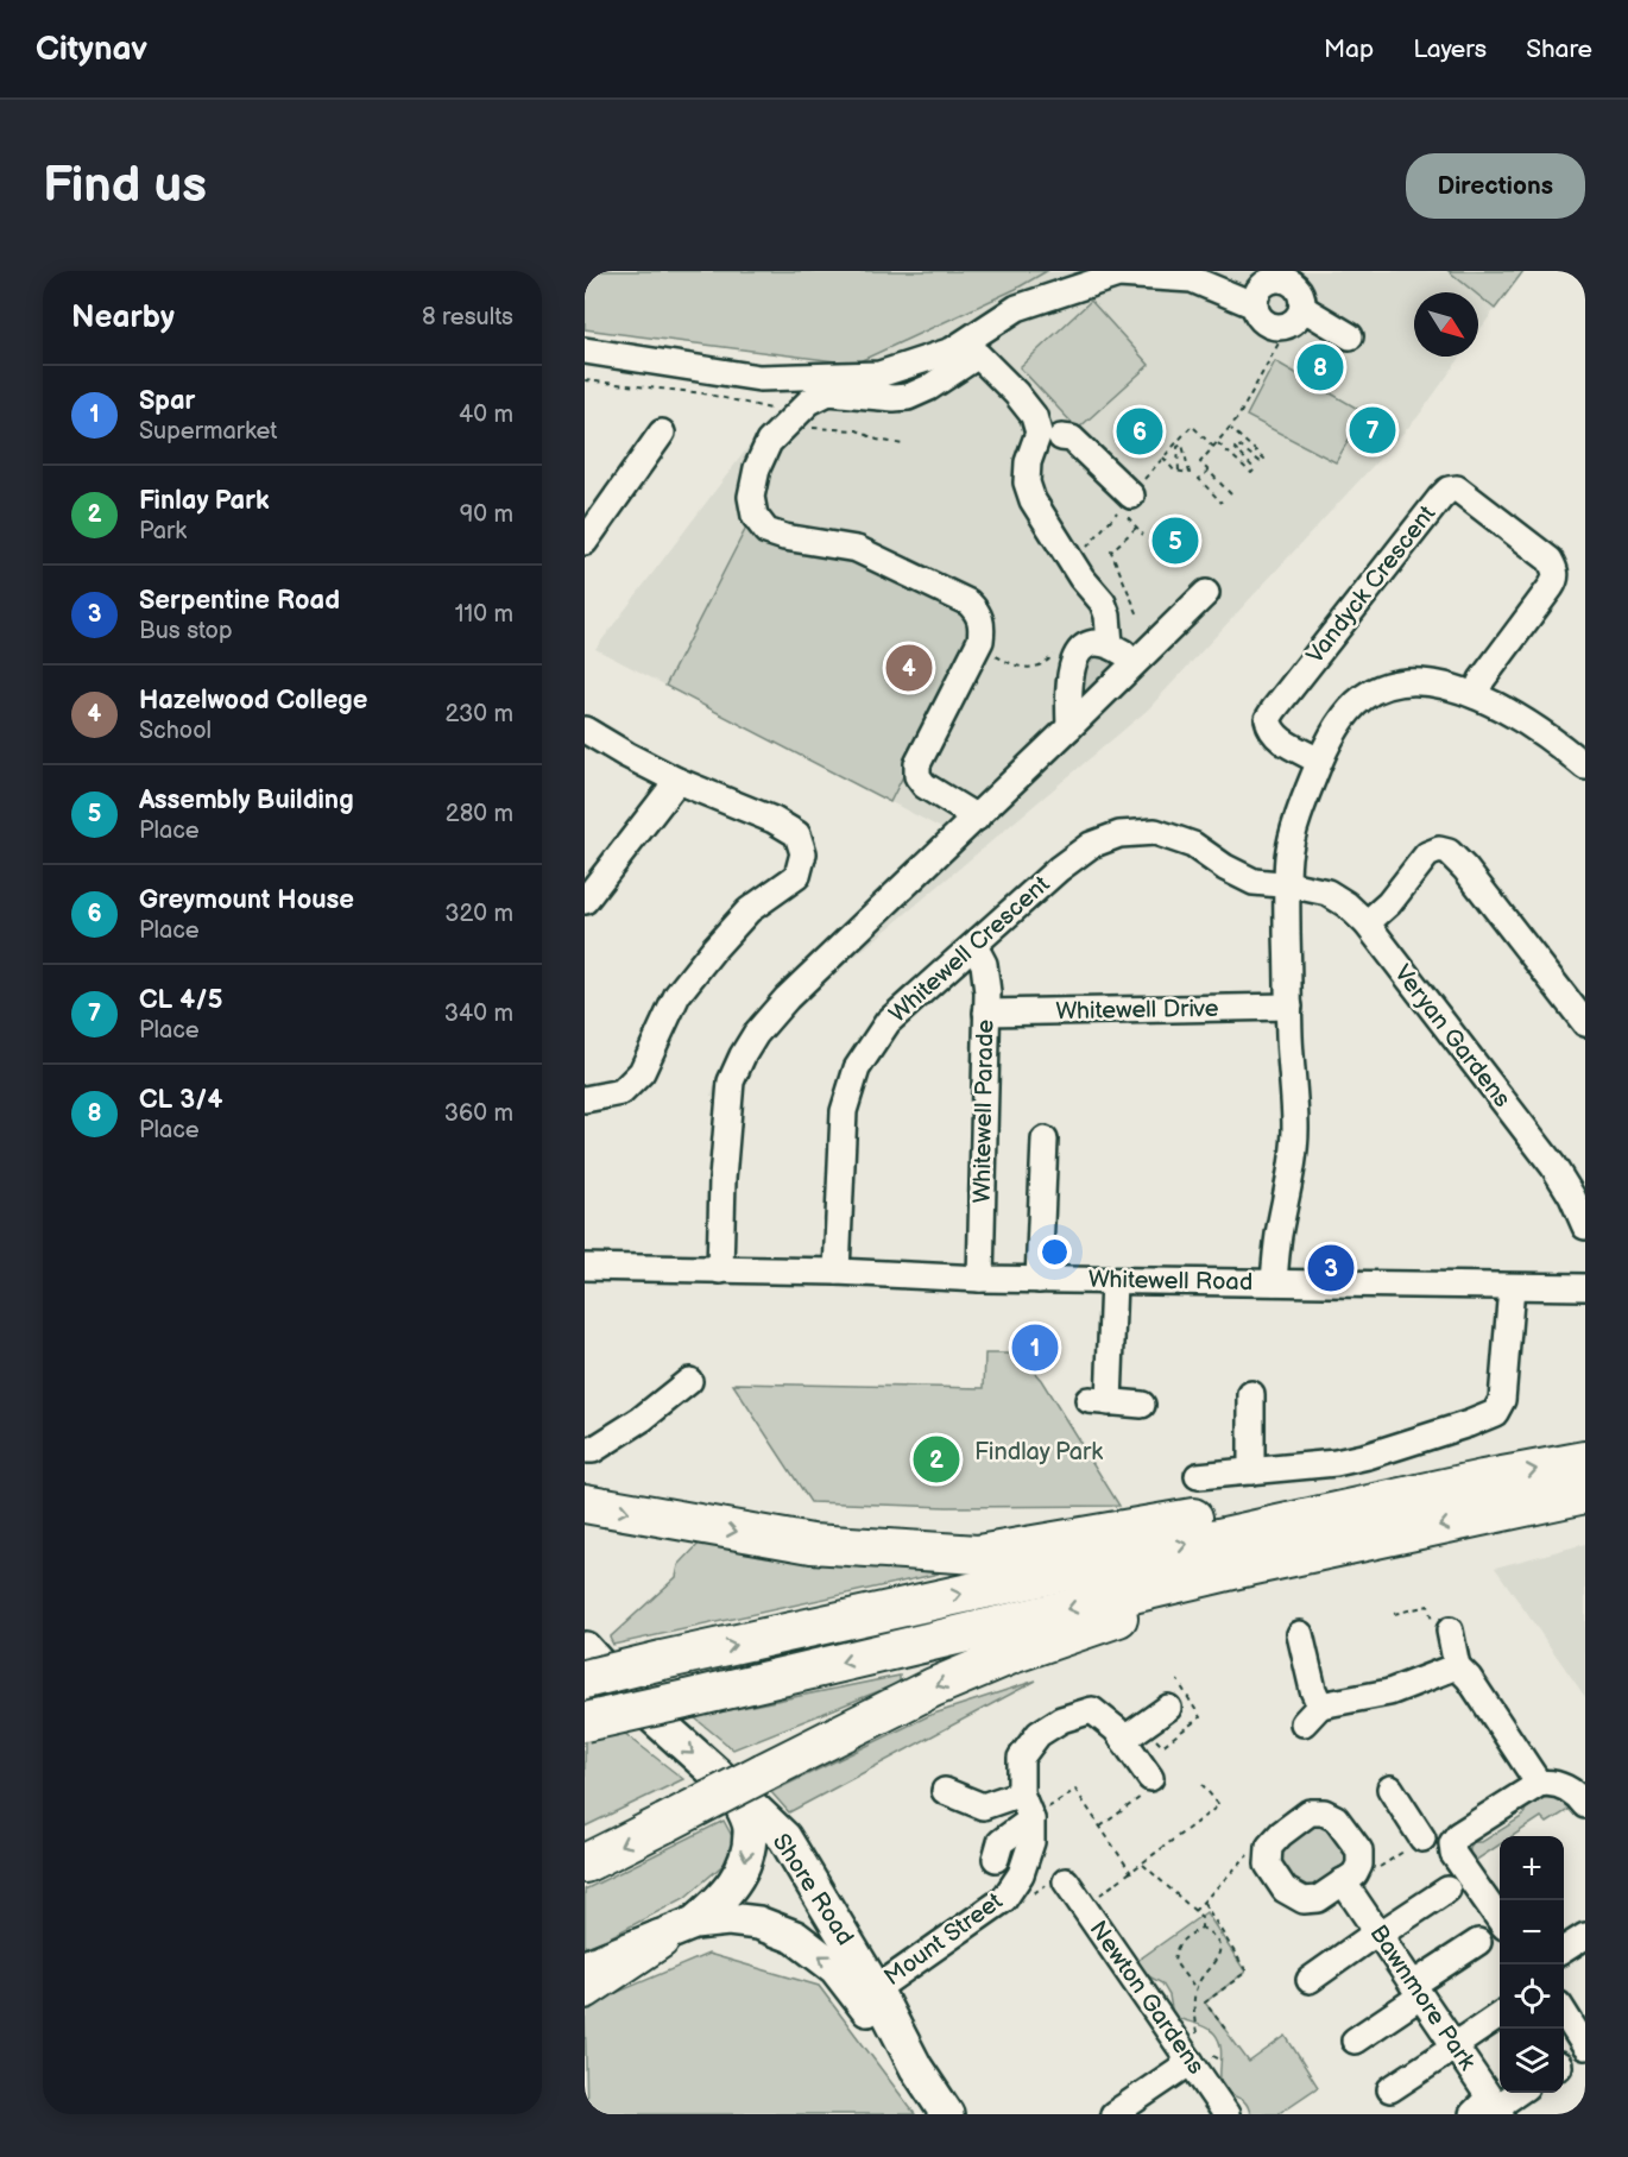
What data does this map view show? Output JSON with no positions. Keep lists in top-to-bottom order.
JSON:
{
  "streets": {
    "main road": ["Shore Road"],
    "street": [
      "Vandyck Crescent",
      "Whitewell Crescent",
      "Whitewell Drive",
      "Veryan Gardens",
      "Whitewell Parade",
      "Whitewell Road",
      "Mount Street",
      "Newton Gardens",
      "Bawnmore Park"
    ]
  },
  "crossings": [
    ["Whitewell Crescent", "Veryan Gardens"],
    ["Whitewell Crescent", "Whitewell Parade"],
    ["Whitewell Crescent", "Whitewell Road"],
    ["Whitewell Drive", "Whitewell Parade"],
    ["Whitewell Parade", "Whitewell Road"],
    ["Shore Road", "Mount Street"]
  ],
  "parks": ["Findlay Park"],
  "north": "bottom right",
  "page": {
    "header": "Citynav",
    "nav": ["Map", "Layers", "Share"],
    "buttons": "Directions",
    "title": "Find us",
    "heading": ["Nearby", "8 results"],
    "pins": [
      "8",
      "7",
      "6",
      "5",
      "4",
      "3",
      "1",
      "2"
    ],
    "list": [
      {
        "mark": "1",
        "name": "Spar",
        "note": "Supermarket",
        "value": "40 m"
      },
      {
        "mark": "2",
        "name": "Finlay Park",
        "note": "Park",
        "value": "90 m"
      },
      {
        "mark": "3",
        "name": "Serpentine Road",
        "note": "Bus stop",
        "value": "110 m"
      },
      {
        "mark": "4",
        "name": "Hazelwood College",
        "note": "School",
        "value": "230 m"
      },
      {
        "mark": "5",
        "name": "Assembly Building",
        "note": "Place",
        "value": "280 m"
      },
      {
        "mark": "6",
        "name": "Greymount House",
        "note": "Place",
        "value": "320 m"
      },
      {
        "mark": "7",
        "name": "CL 4/5",
        "note": "Place",
        "value": "340 m"
      },
      {
        "mark": "8",
        "name": "CL 3/4",
        "note": "Place",
        "value": "360 m"
      }
    ],
    "map_buttons": ["+", "−"]
  }
}
